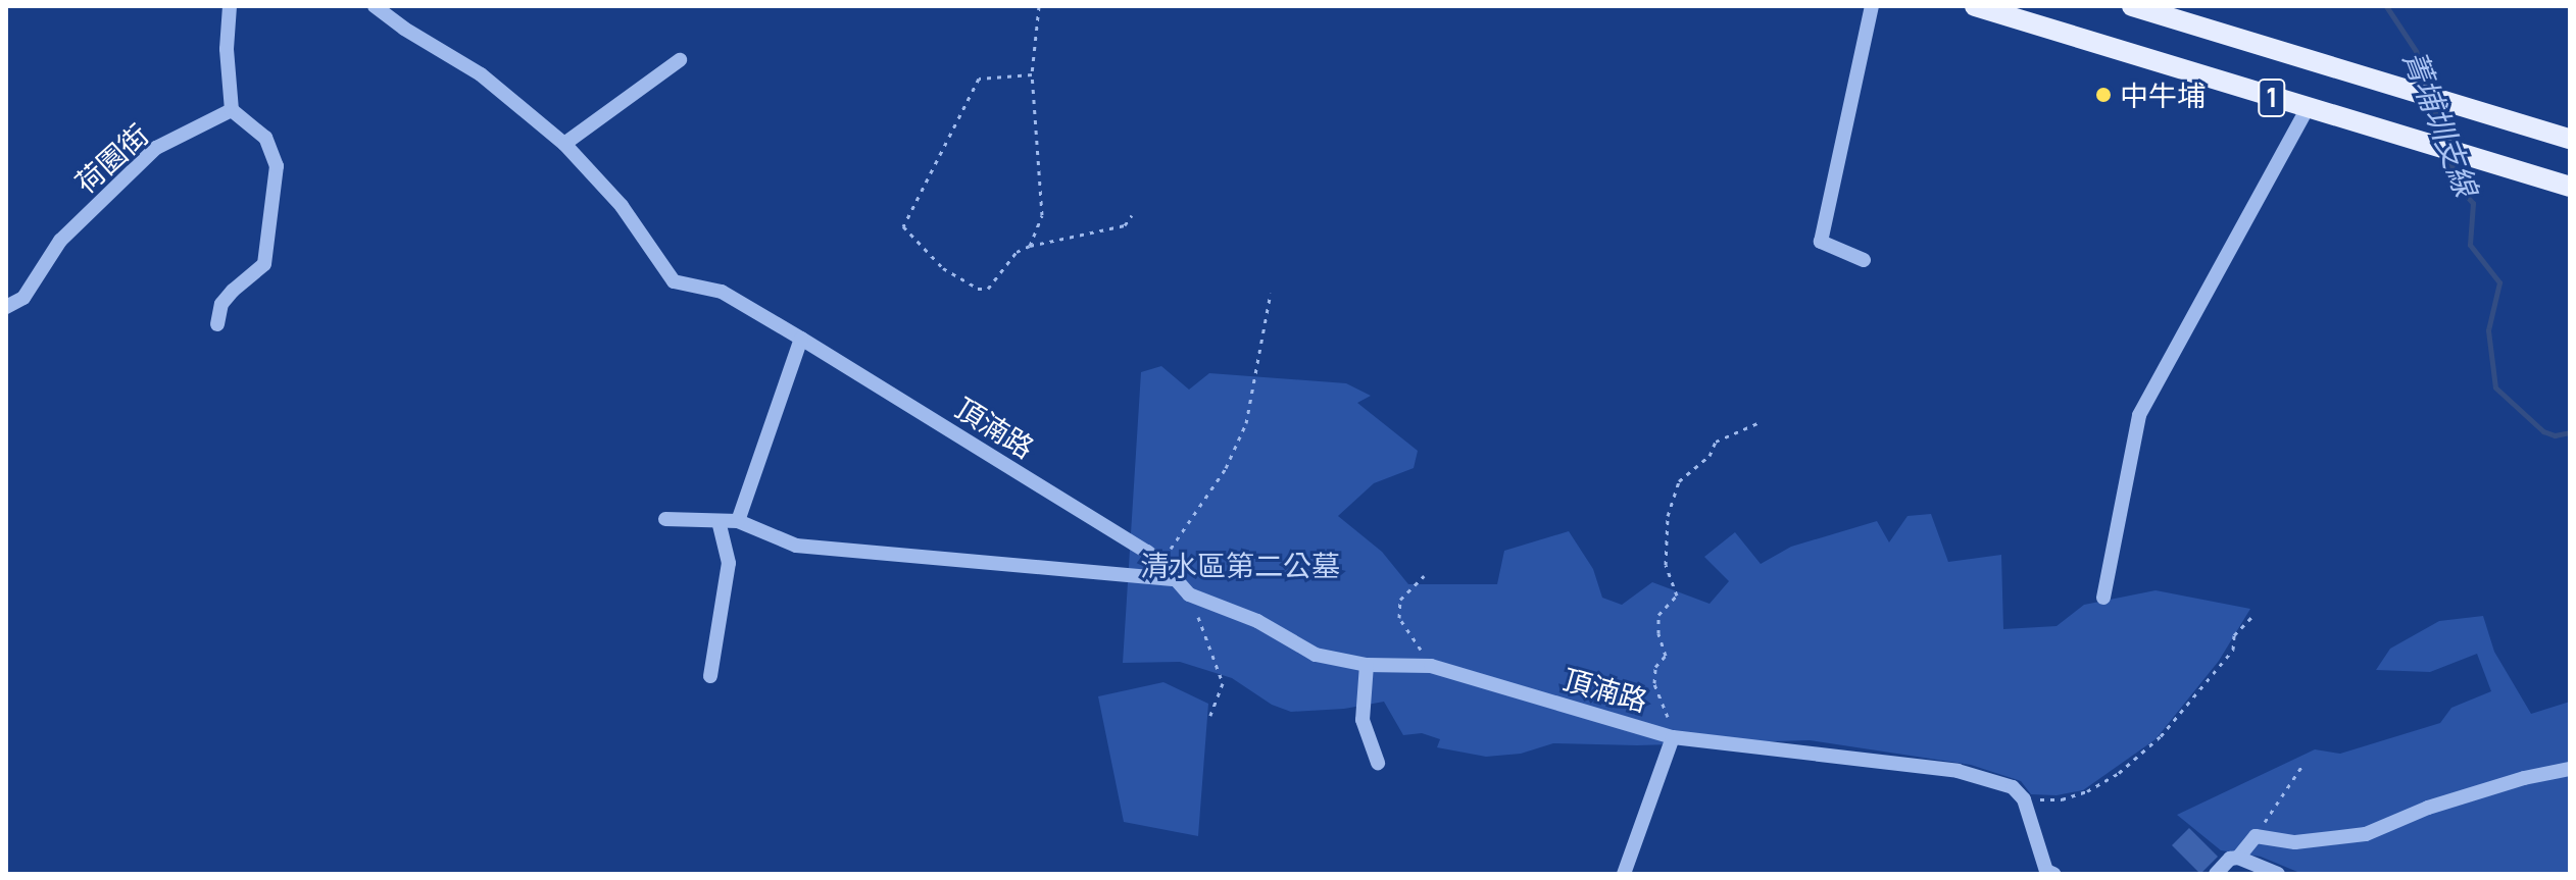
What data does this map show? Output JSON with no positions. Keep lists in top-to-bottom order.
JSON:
{
  "streets": {
    "main road": ["1"],
    "street": ["荷園街", "頂湳路"]
  },
  "water": ["菁埔圳支線"],
  "parks": ["清水區第二公墓"],
  "places": ["中牛埔"]
}
